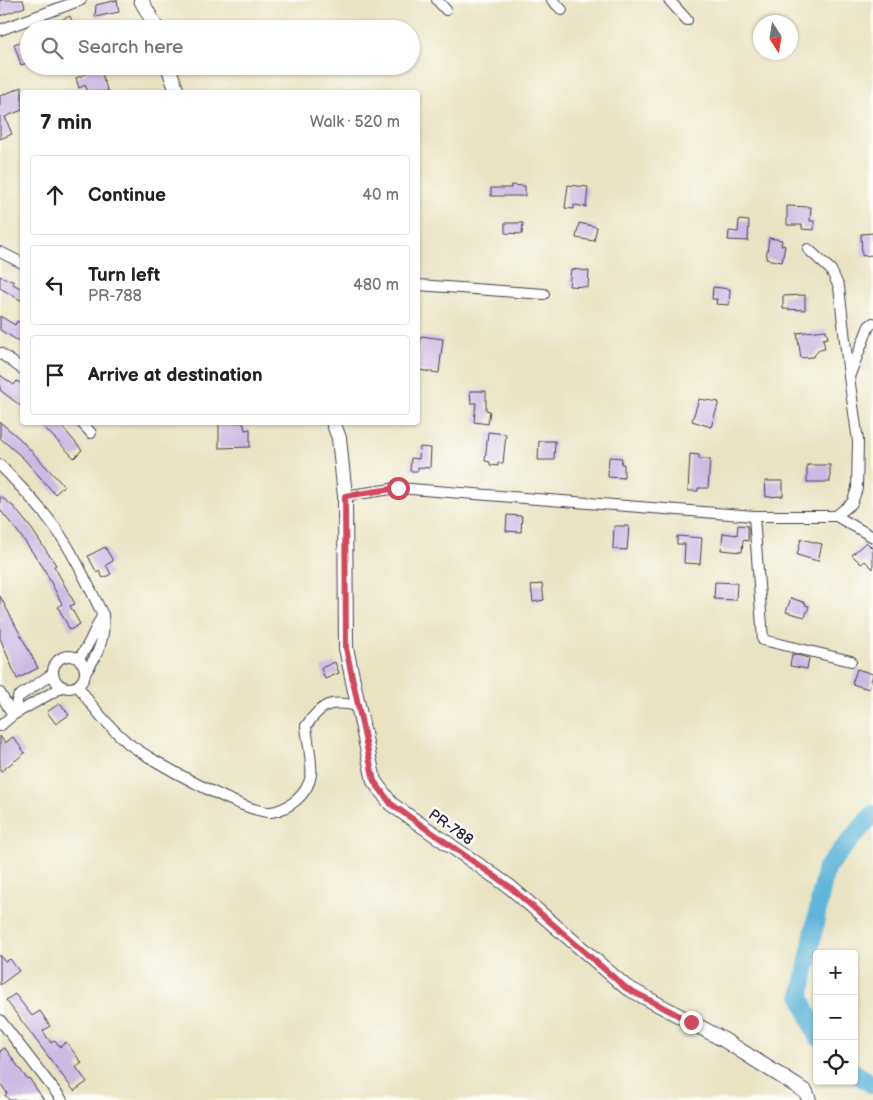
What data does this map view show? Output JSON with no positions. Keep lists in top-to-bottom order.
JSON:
{
  "streets": {
    "street": ["PR-788"]
  },
  "north": "bottom",
  "page": {
    "search": "Search here",
    "heading": ["7 min", "Walk · 520 m"],
    "list": [
      ["Continue", "40 m"],
      ["Turn left", "PR-788", "480 m"],
      "Arrive at destination"
    ],
    "map_buttons": ["+", "−"]
  }
}
